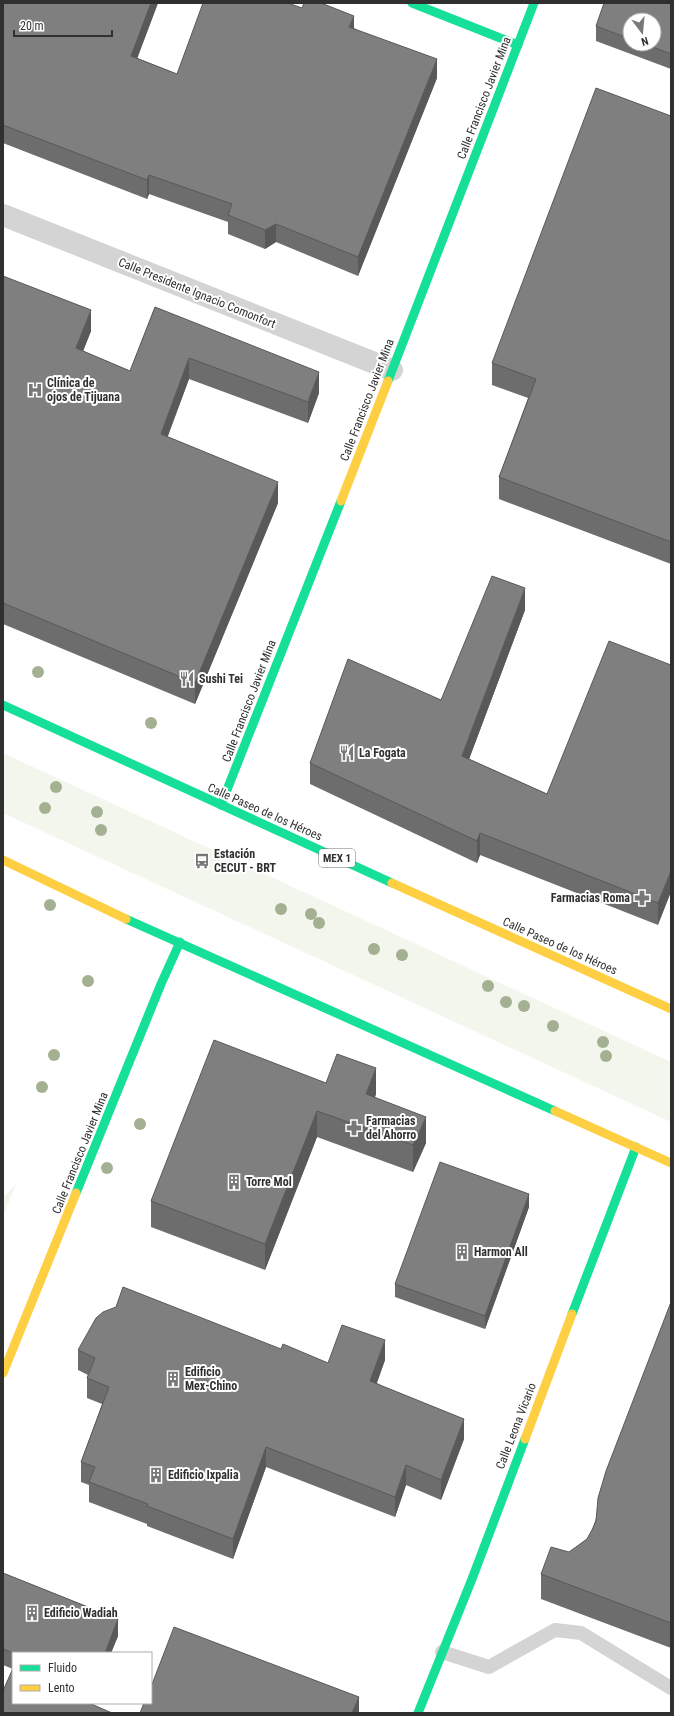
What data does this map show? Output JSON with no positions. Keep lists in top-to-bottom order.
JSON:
{
  "streets": {
    "street": [
      "Calle Francisco Javier Mina",
      "Calle Presidente Ignacio Comonfort",
      "Calle Paseo de los Héroes",
      "MEX 1",
      "Calle Leona Vicario"
    ]
  },
  "crossings": [
    ["Calle Francisco Javier Mina", "Calle Presidente Ignacio Comonfort"],
    ["Calle Francisco Javier Mina", "Calle Paseo de los Héroes"]
  ],
  "places": {
    "hospital": ["Clínica de ojos de Tijuana"],
    "restaurant": ["Sushi Tei", "La Fogata"],
    "bus stop": ["Estación CECUT - BRT"],
    "pharmacy": ["Farmacias Roma", "Farmacias del Ahorro"],
    "building": [
      "Torre Mol",
      "Harmon All",
      "Edificio Mex-Chino",
      "Edificio Ixpalia",
      "Edificio Wadiah"
    ]
  },
  "legend": ["Fluido", "Lento"],
  "scale_bar": "20 m",
  "north": "bottom"
}
